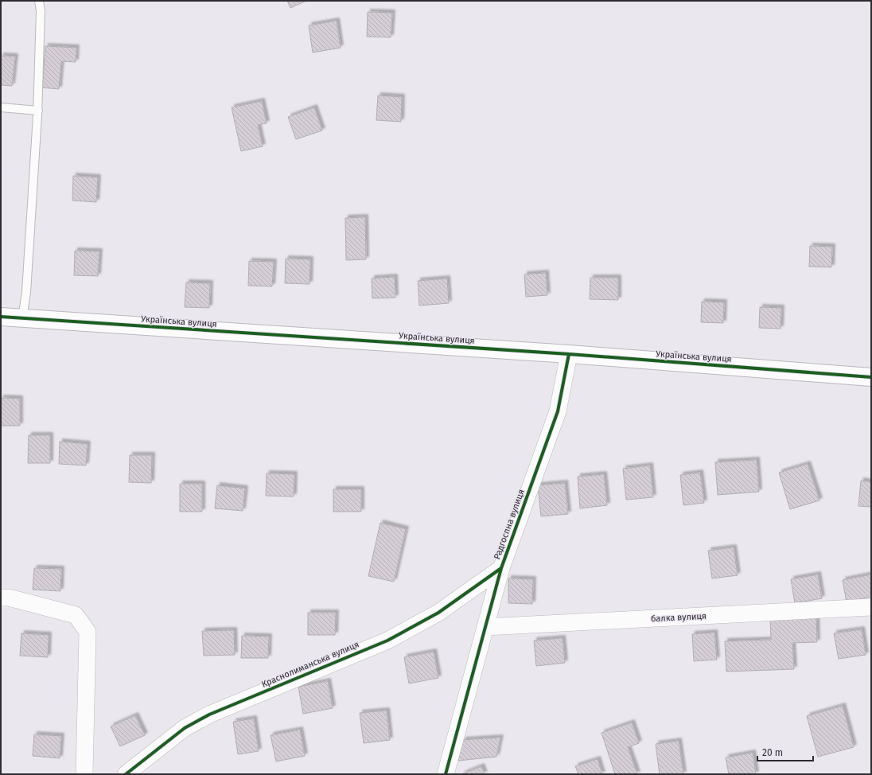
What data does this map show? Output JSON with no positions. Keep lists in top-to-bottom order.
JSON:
{
  "streets": {
    "street": [
      "Українська вулиця",
      "Радгоспна вулиця",
      "балка вулиця",
      "Краснолиманська вулиця"
    ]
  },
  "crossings": [
    ["Українська вулиця", "Радгоспна вулиця"],
    ["Радгоспна вулиця", "балка вулиця"],
    ["Радгоспна вулиця", "Краснолиманська вулиця"]
  ],
  "scale_bar": "20 m"
}
